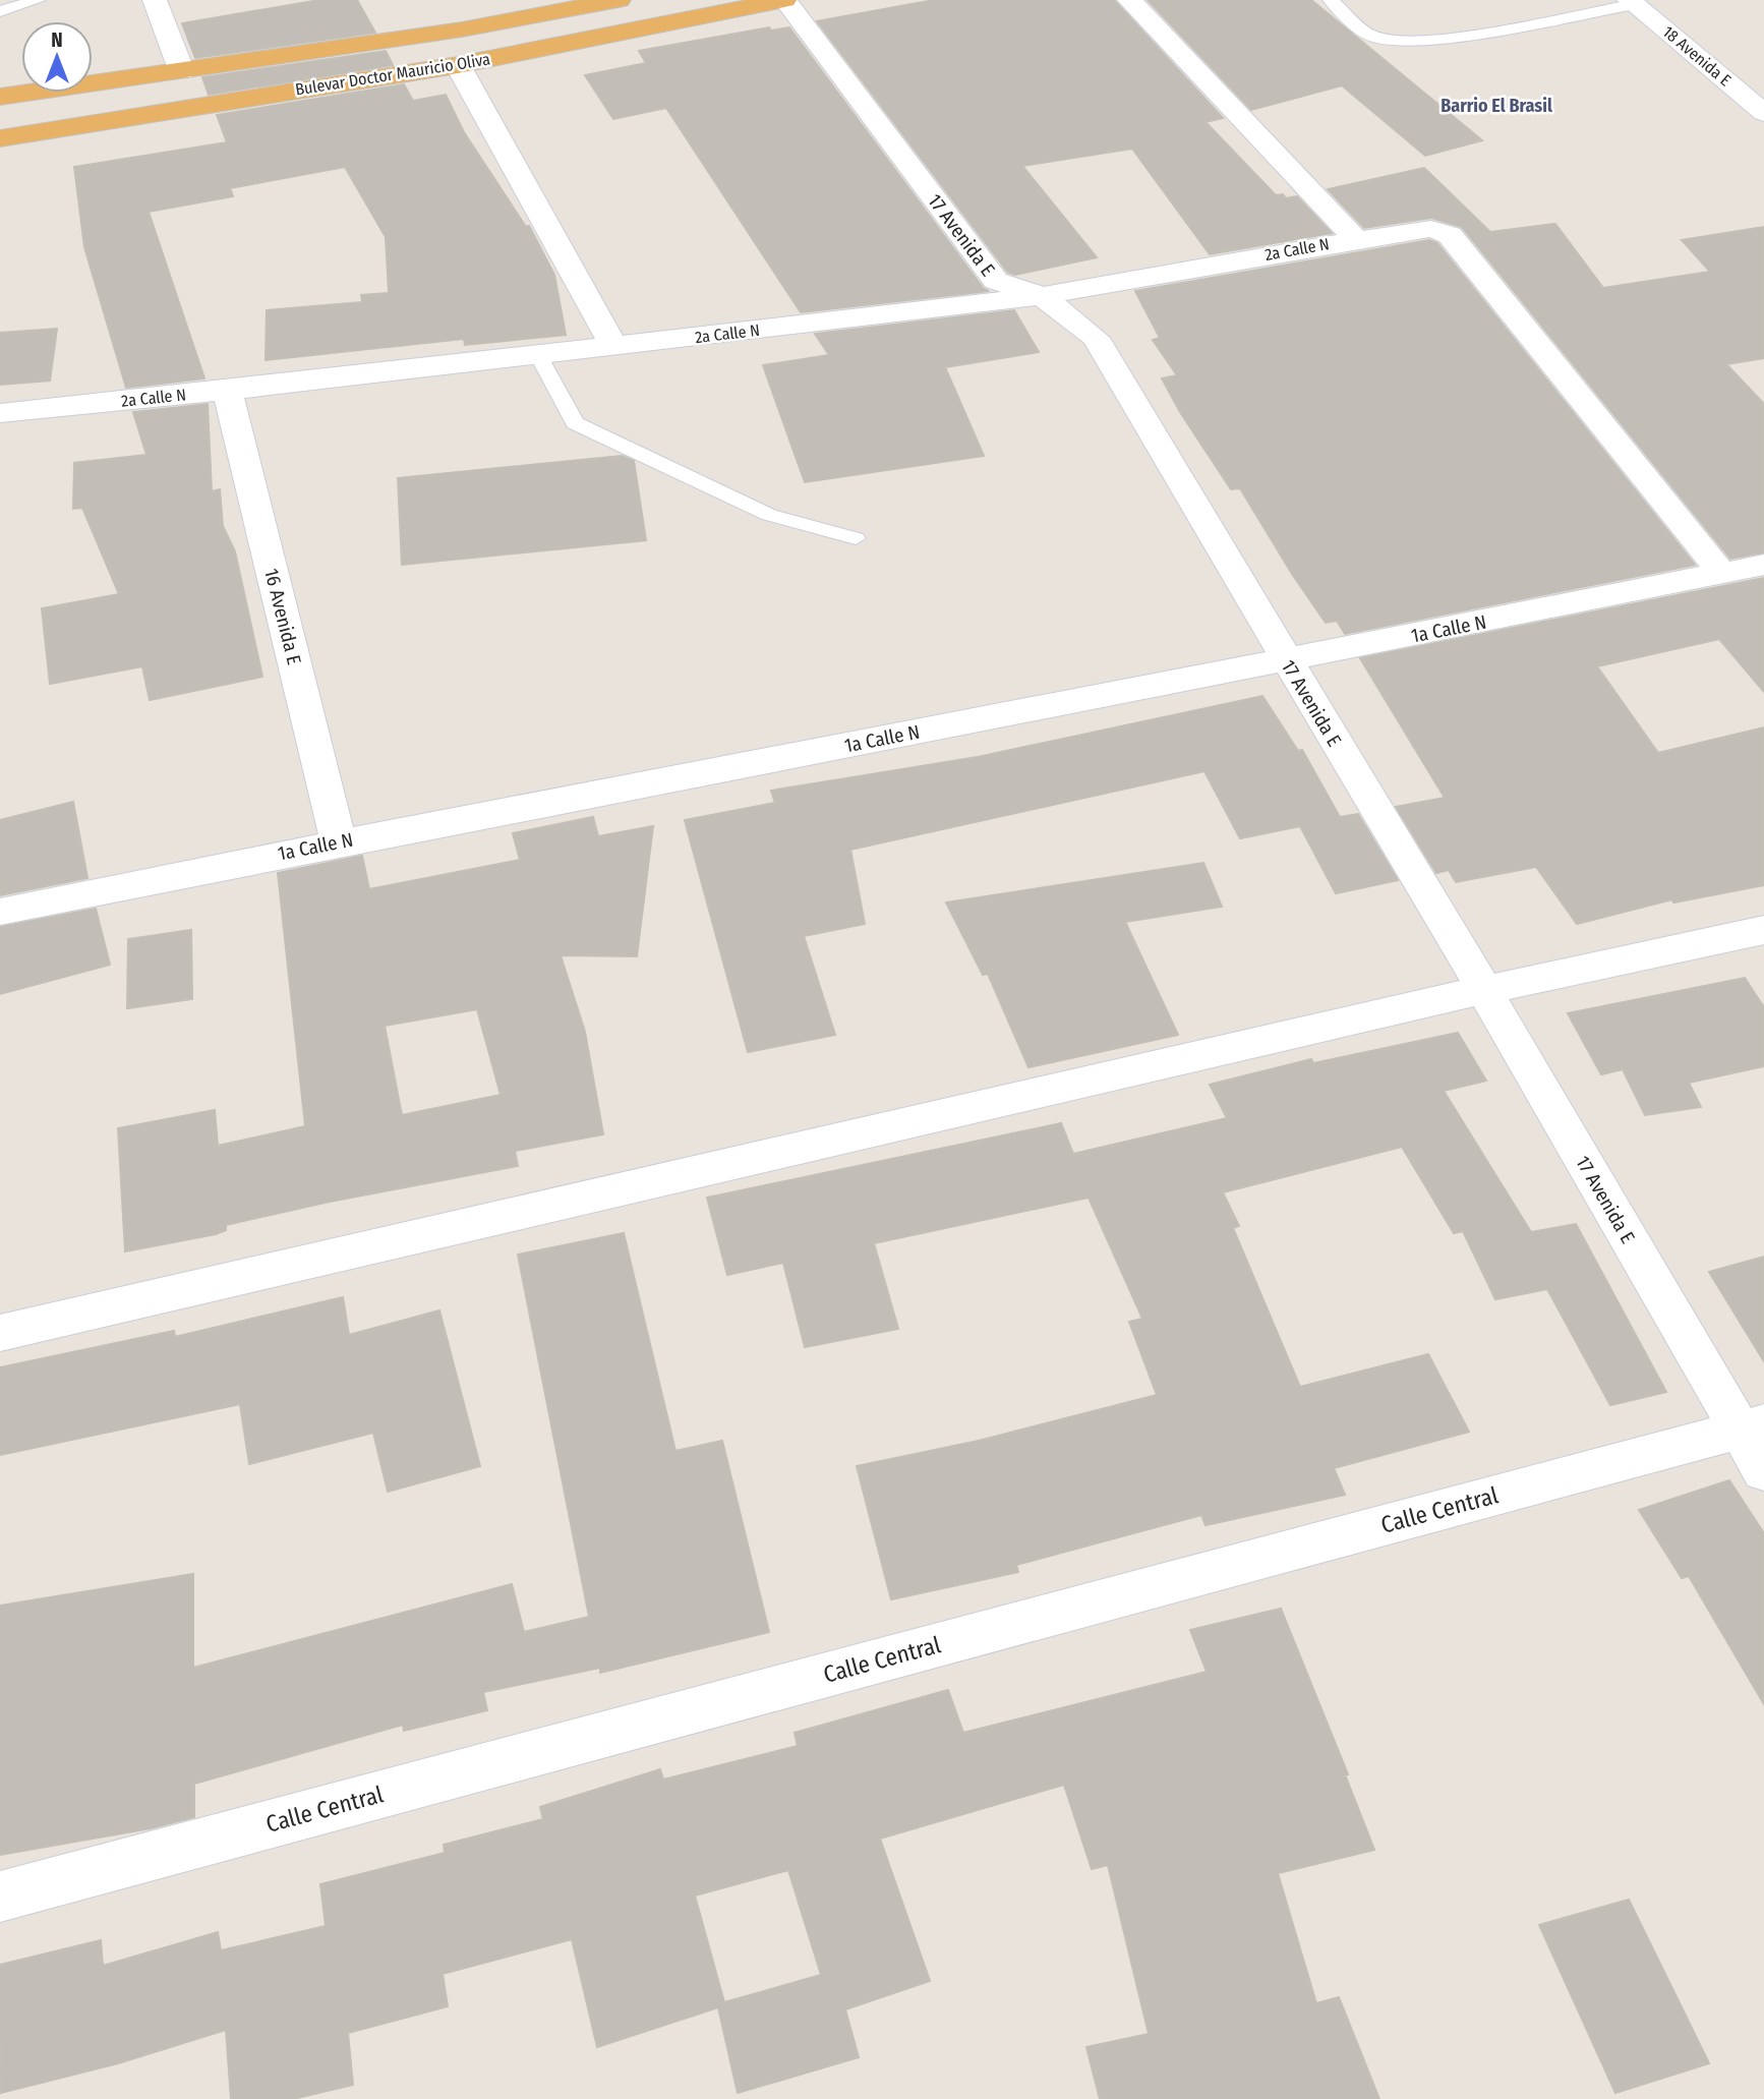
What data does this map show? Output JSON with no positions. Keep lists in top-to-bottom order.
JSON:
{
  "streets": {
    "highway": ["Bulevar Doctor Mauricio Oliva"],
    "street": [
      "18 Avenida E",
      "17 Avenida E",
      "2a Calle N",
      "16 Avenida E",
      "1a Calle N",
      "Calle Central"
    ]
  },
  "crossings": [
    ["Bulevar Doctor Mauricio Oliva", "17 Avenida E"],
    ["17 Avenida E", "2a Calle N"],
    ["17 Avenida E", "1a Calle N"],
    ["17 Avenida E", "Calle Central"],
    ["2a Calle N", "16 Avenida E"],
    ["2a Calle N", "1a Calle N"],
    ["16 Avenida E", "1a Calle N"]
  ],
  "districts": ["Barrio El Brasil"],
  "north": "top"
}
